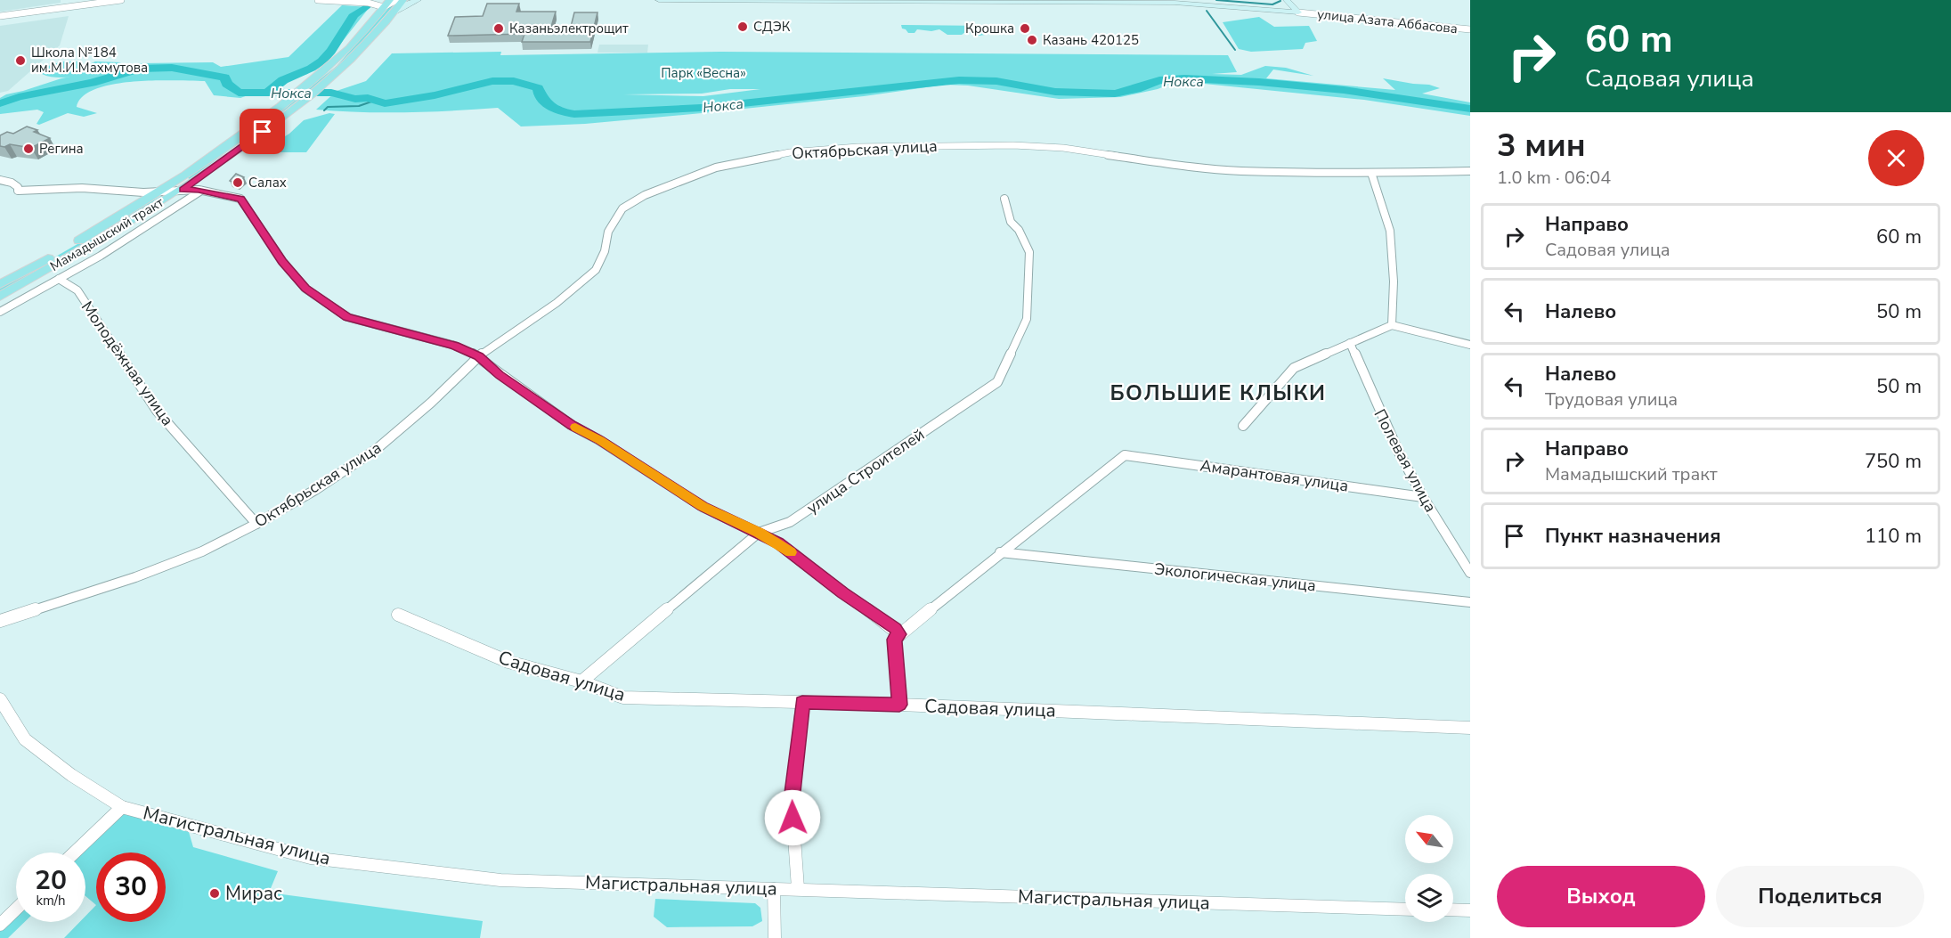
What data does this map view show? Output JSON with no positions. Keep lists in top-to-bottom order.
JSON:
{
  "streets": {
    "main road": ["Мамадышский тракт"],
    "street": [
      "улица Азата Аббасова",
      "Октябрьская улица",
      "Молодёжная улица",
      "Полевая улица",
      "улица Строителей",
      "Амарантовая улица",
      "Экологическая улица",
      "Садовая улица",
      "Магистральная улица"
    ]
  },
  "crossings": [
    ["Октябрьская улица", "Молодёжная улица"],
    ["Полевая улица", "Амарантовая улица"],
    ["улица Строителей", "Садовая улица"],
    ["Амарантовая улица", "Экологическая улица"]
  ],
  "districts": ["БОЛЬШИЕ КЛЫКИ"],
  "water": ["Нокса"],
  "parks": ["Парк «Весна»"],
  "places": [
    "СДЭК",
    "Казаньэлектрощит",
    "Крошка",
    "Казань 420125",
    "Школа №184 им.М.И.Махмутова",
    "Регина",
    "Салах",
    "Мирас"
  ],
  "north": "top left",
  "page": {
    "turn": ["60 m", "Садовая улица"],
    "heading": ["3 мин", "1.0 km · 06:04"],
    "list": [
      {
        "name": "Направо",
        "note": "Садовая улица",
        "value": "60 m"
      },
      {
        "name": "Налево",
        "value": "50 m"
      },
      {
        "name": "Налево",
        "note": "Трудовая улица",
        "value": "50 m"
      },
      {
        "name": "Направо",
        "note": "Мамадышский тракт",
        "value": "750 m"
      },
      {
        "name": "Пункт назначения",
        "value": "110 m"
      }
    ],
    "speed": "20 km/h",
    "limit": "30",
    "buttons": ["Выход", "Поделиться"]
  }
}
